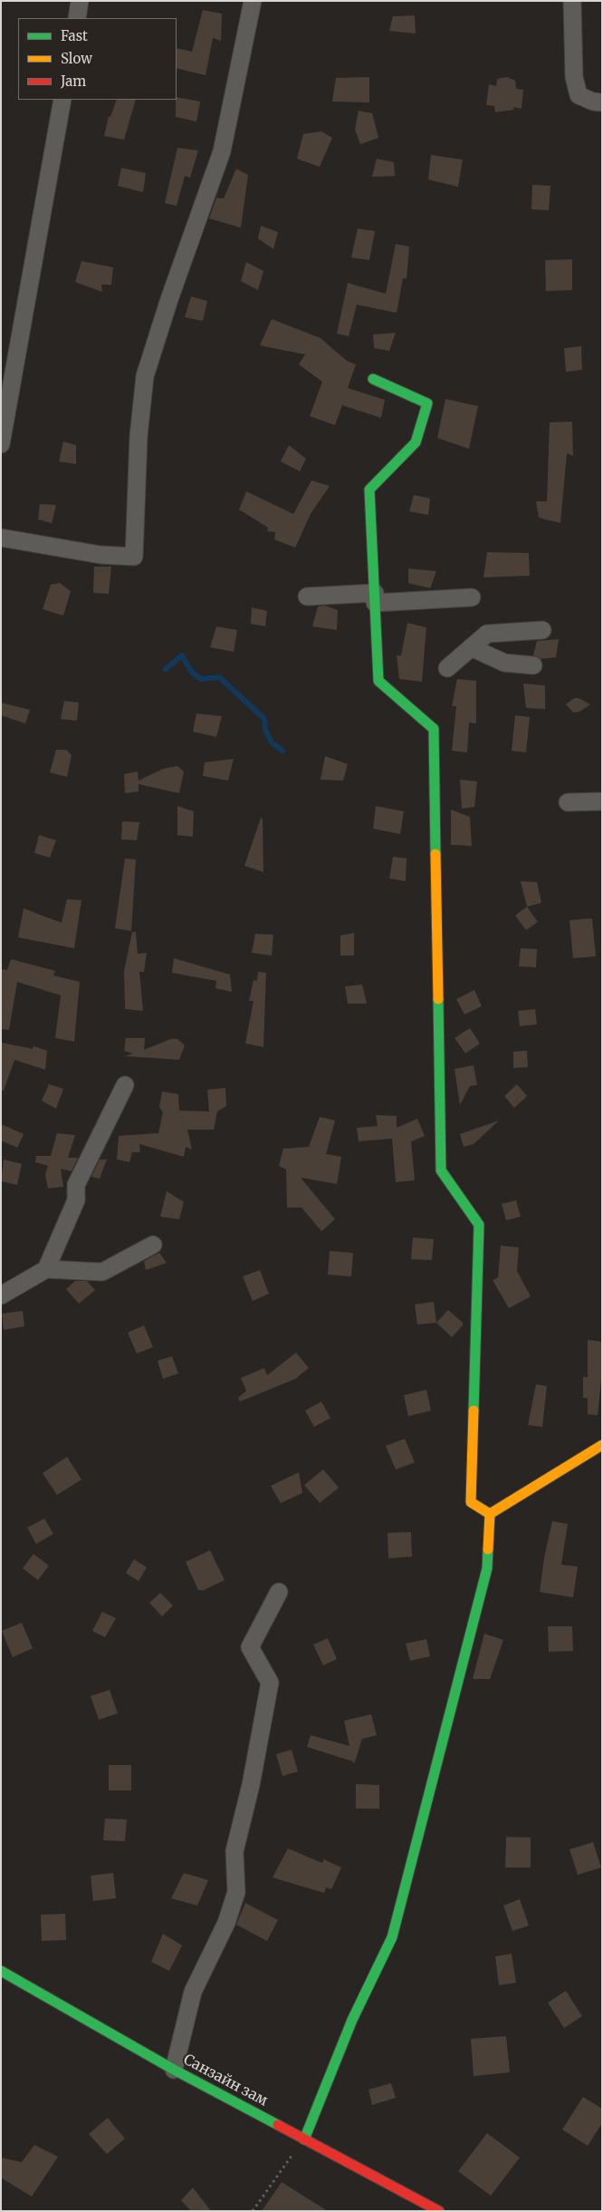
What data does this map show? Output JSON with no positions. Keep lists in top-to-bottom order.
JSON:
{
  "streets": {
    "street": ["Санзайн зам"]
  },
  "legend": ["Fast", "Slow", "Jam"]
}
